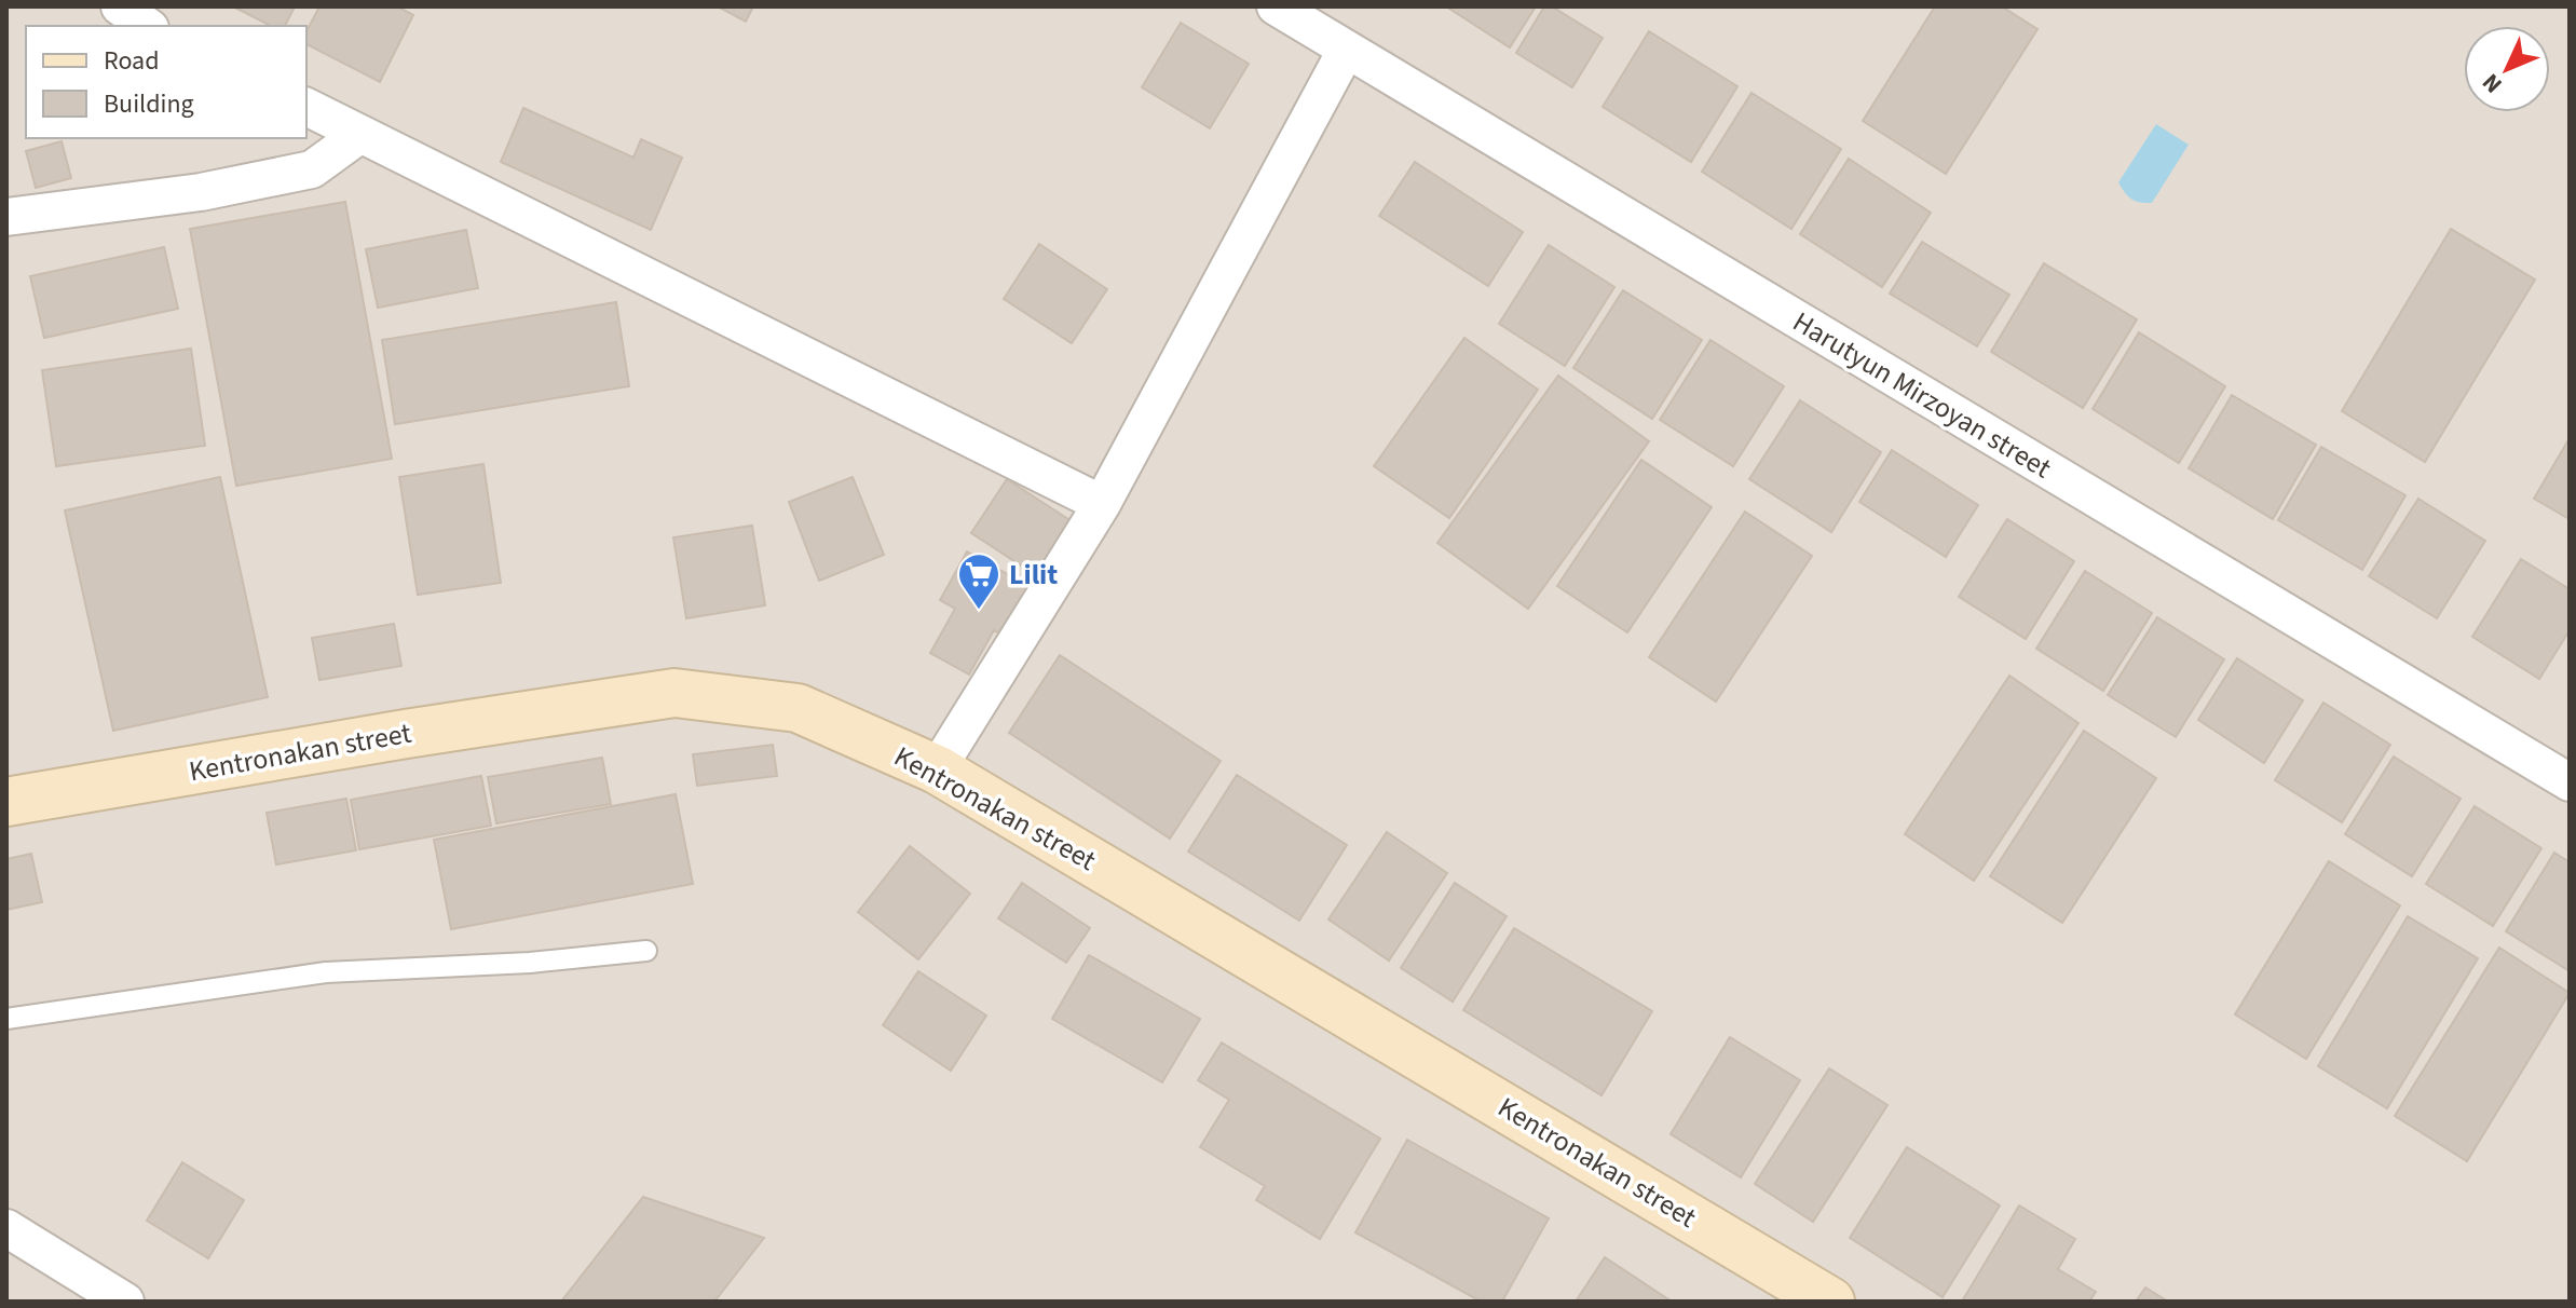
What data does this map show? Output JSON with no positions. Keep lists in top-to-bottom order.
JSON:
{
  "streets": {
    "main road": ["Kentronakan street"],
    "street": ["Harutyun Mirzoyan street"]
  },
  "places": {
    "supermarket": ["Lilit"]
  },
  "legend": ["Road", "Building"],
  "north": "bottom left"
}
